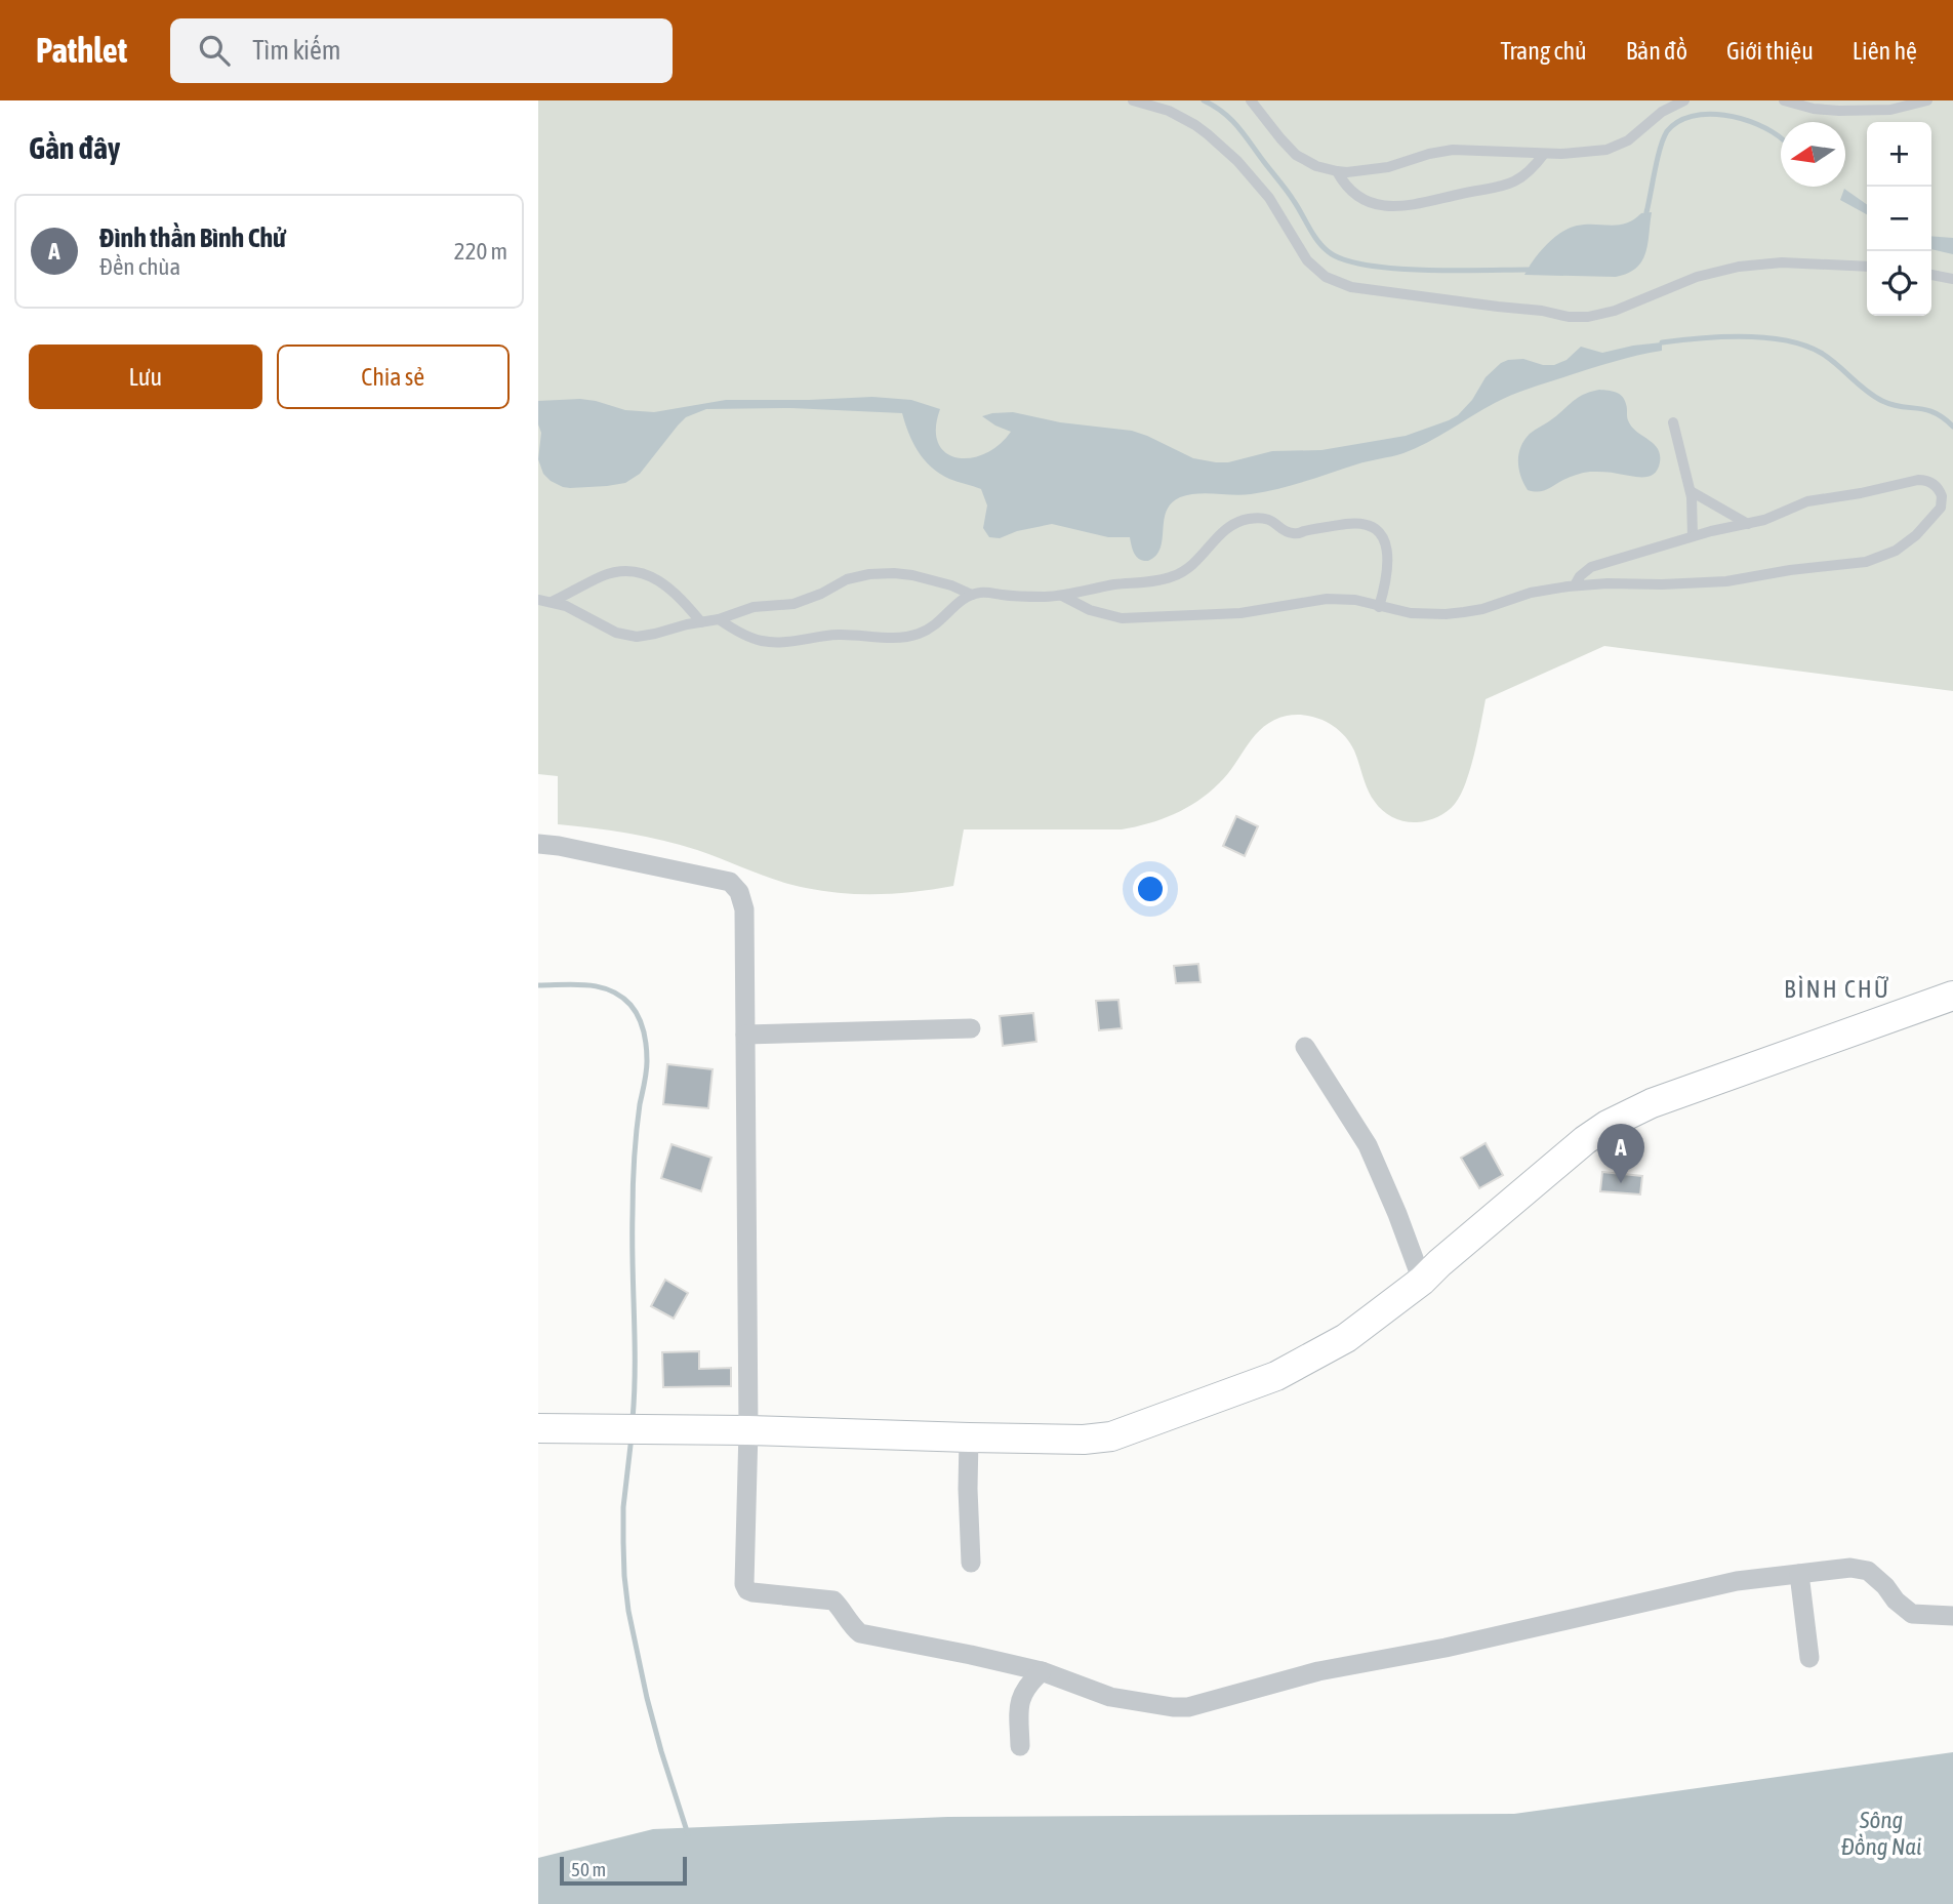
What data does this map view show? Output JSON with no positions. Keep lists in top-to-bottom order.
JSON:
{
  "districts": ["BÌNH CHỮ"],
  "water": ["Sông Đồng Nai"],
  "scale_bar": "50 m",
  "north": "left",
  "page": {
    "header": "Pathlet",
    "search": "Tìm kiếm",
    "nav": [
      "Trang chủ",
      "Bản đồ",
      "Giới thiệu",
      "Liên hệ"
    ],
    "heading": "Gần đây",
    "map_buttons": ["+", "−"],
    "list": [
      {
        "mark": "A",
        "name": "Đình thần Bình Chử",
        "note": "Đền chùa",
        "value": "220 m"
      }
    ],
    "buttons": ["Lưu", "Chia sẻ"],
    "pins": "A",
    "scale": "50 m"
  }
}
